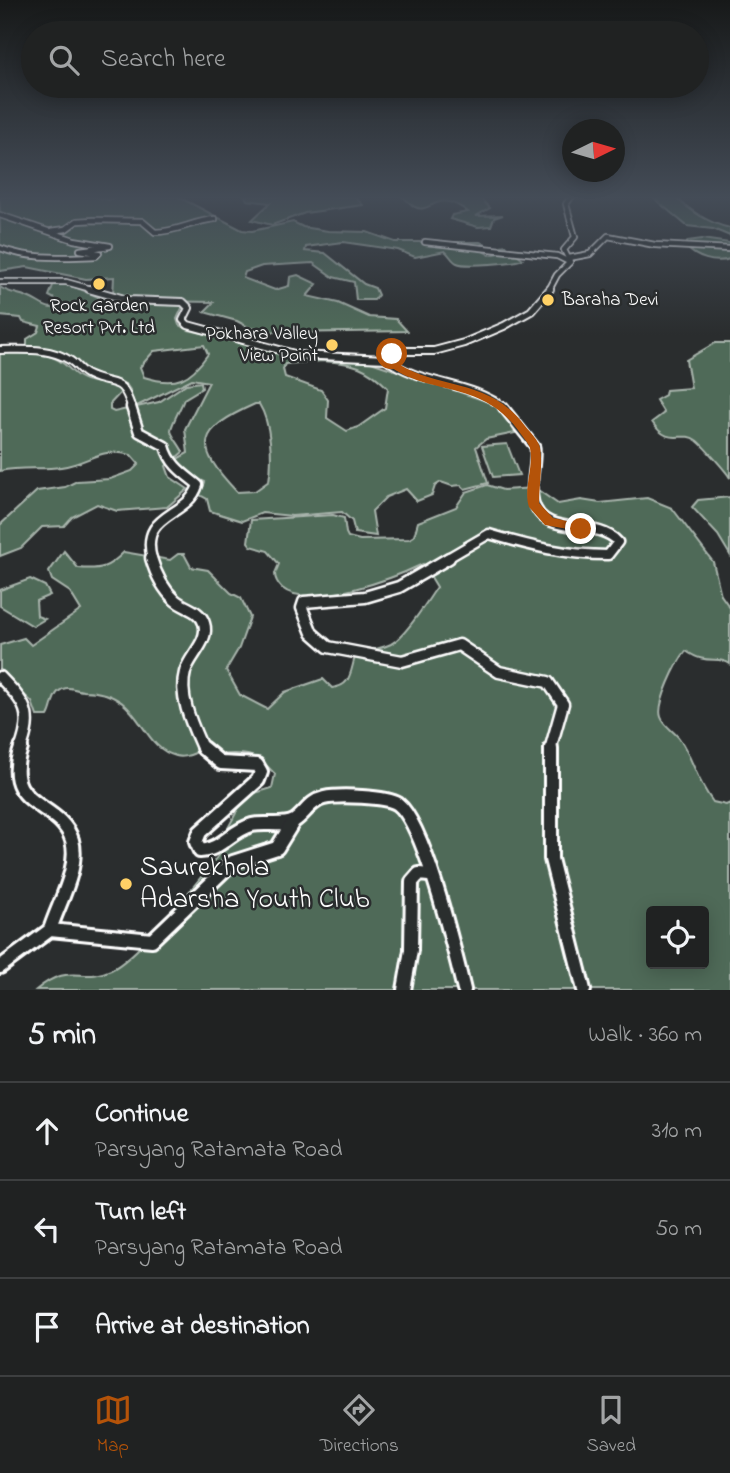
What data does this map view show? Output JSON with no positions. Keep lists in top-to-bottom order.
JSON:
{
  "places": [
    "Rock Garden Resort Pvt. Ltd",
    "Baraha Devi",
    "Pokhara Valley View Point",
    "Saurekhola Adarsha Youth Club"
  ],
  "north": "right",
  "page": {
    "search": "Search here",
    "heading": ["5 min", "Walk · 360 m"],
    "list": [
      ["Continue", "Parsyang Ratamata Road", "310 m"],
      ["Turn left", "Parsyang Ratamata Road", "50 m"],
      "Arrive at destination"
    ],
    "nav": ["Map", "Directions", "Saved"]
  }
}
